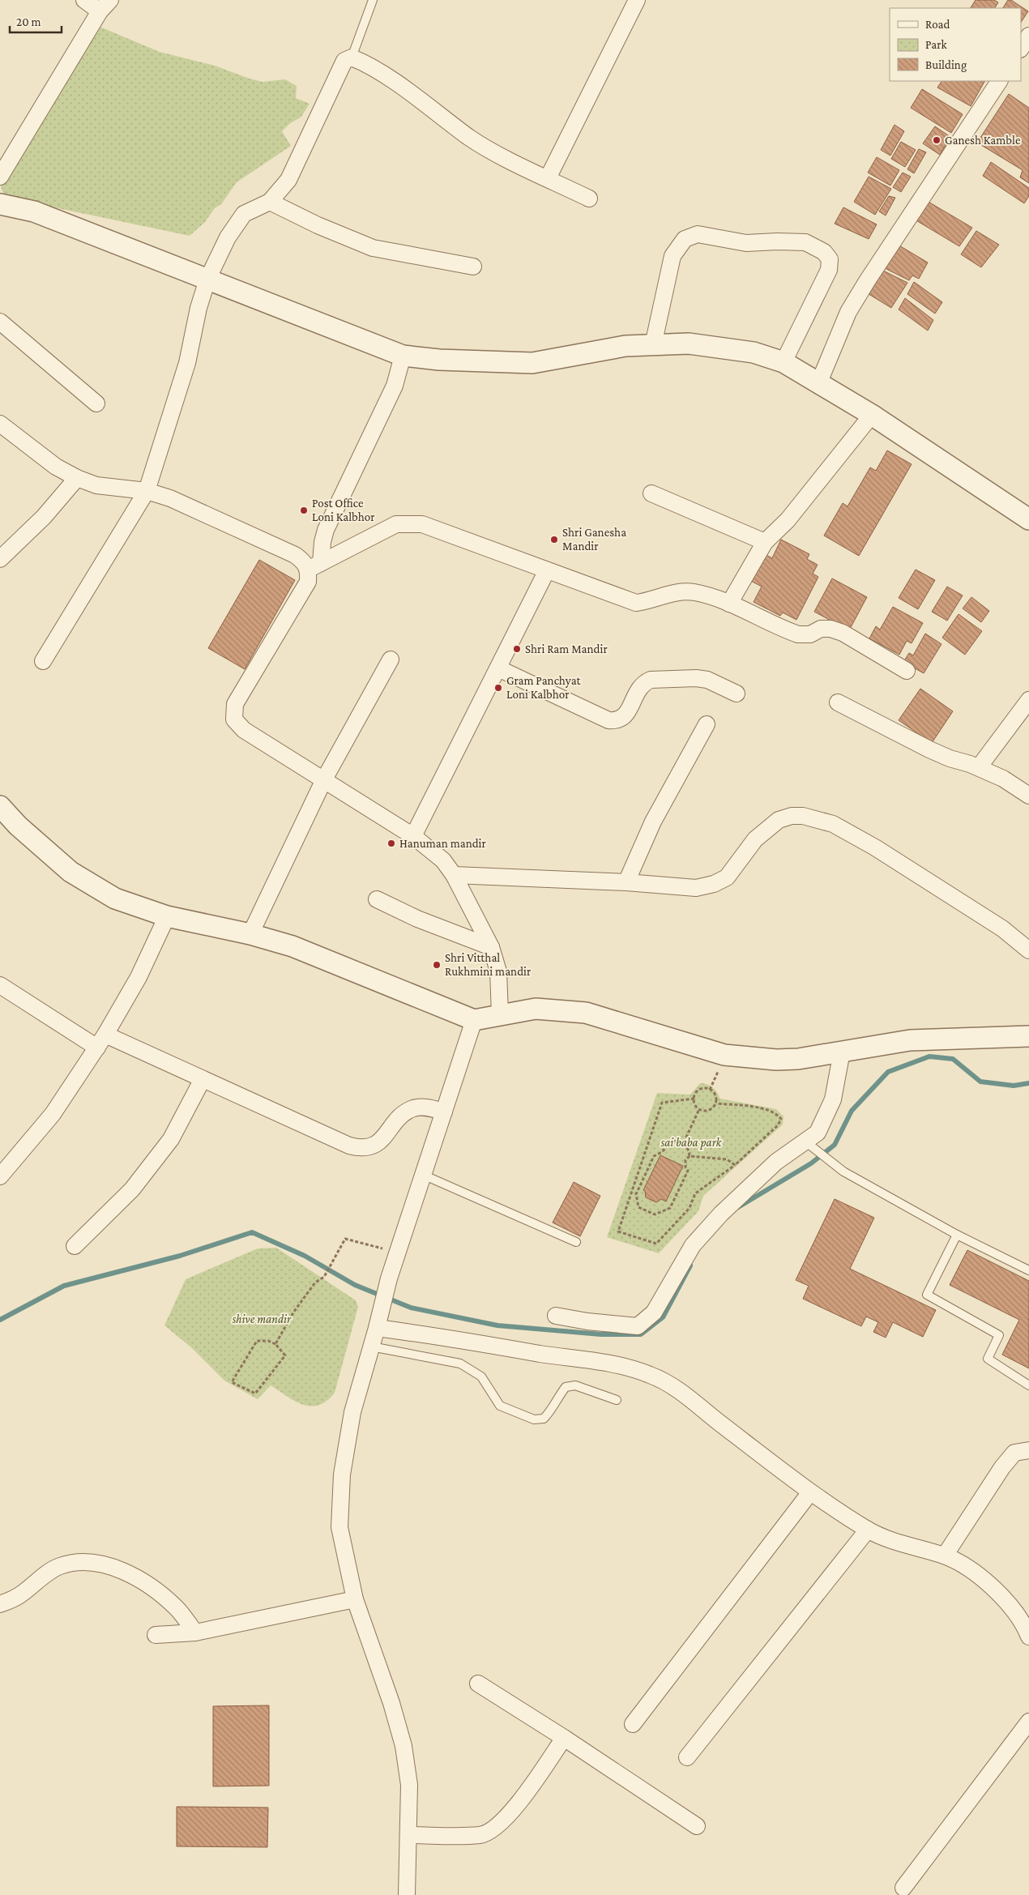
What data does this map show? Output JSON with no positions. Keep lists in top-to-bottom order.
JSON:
{
  "parks": ["sai baba park", "shive mandir"],
  "places": [
    "Ganesh Kamble",
    "Post Office Loni Kalbhor",
    "Shri Ganesha Mandir",
    "Shri Ram Mandir",
    "Gram Panchyat Loni Kalbhor",
    "Hanuman mandir",
    "Shri Vitthal Rukhmini mandir"
  ],
  "legend": ["Road", "Park", "Building"],
  "scale_bar": "20 m"
}
